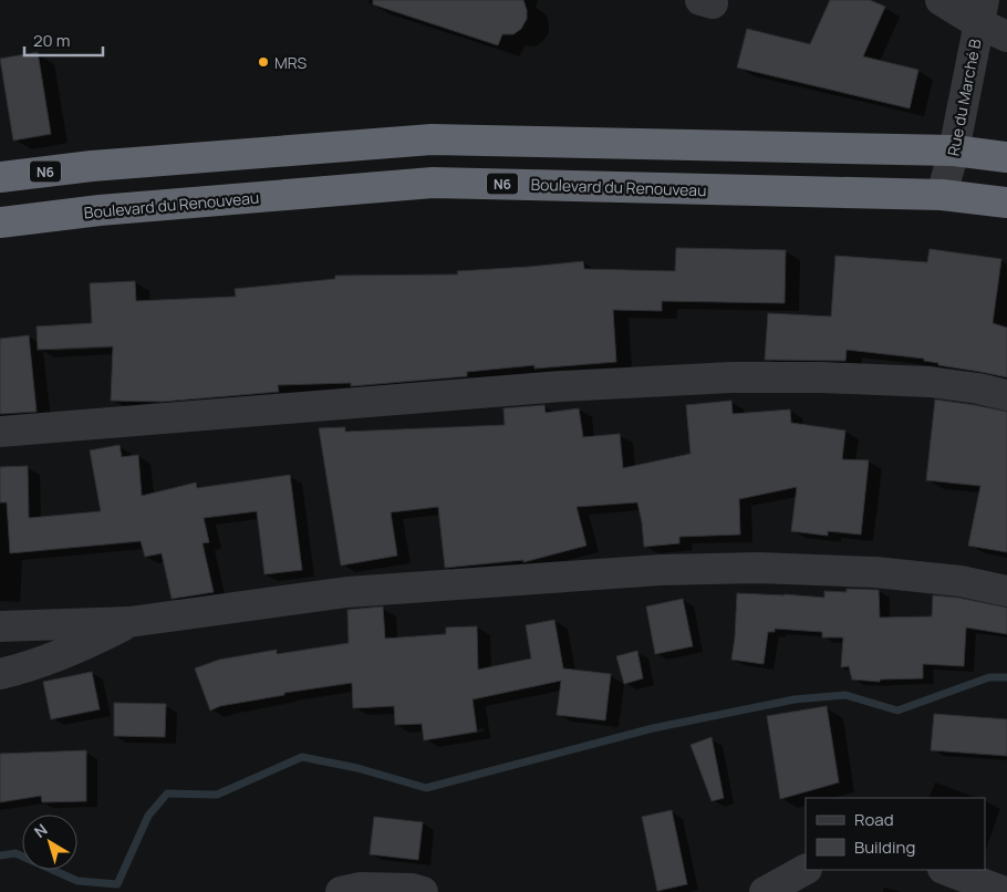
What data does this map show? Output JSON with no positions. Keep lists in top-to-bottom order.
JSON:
{
  "streets": {
    "highway": ["N6", "Boulevard du Renouveau"],
    "street": ["Rue du Marché B"]
  },
  "crossings": [
    ["Rue du Marché B", "N6"],
    ["Rue du Marché B", "Boulevard du Renouveau"]
  ],
  "places": ["MRS"],
  "legend": ["Road", "Building"],
  "scale_bar": "20 m",
  "north": "top left"
}
